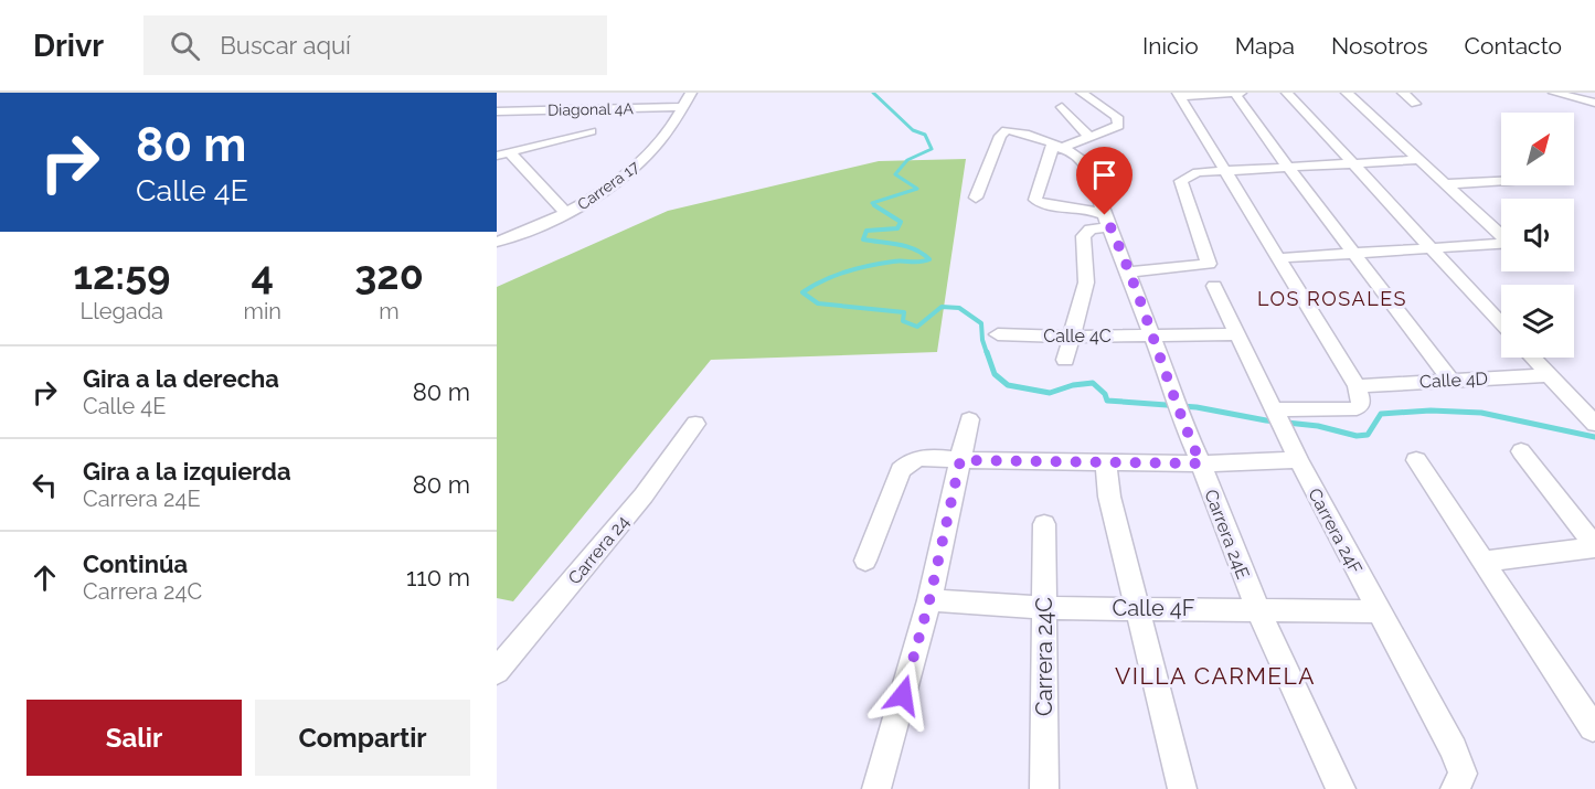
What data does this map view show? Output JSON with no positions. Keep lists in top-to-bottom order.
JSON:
{
  "streets": {
    "street": [
      "Diagonal 4A",
      "Carrera 17",
      "Calle 4C",
      "Calle 4D",
      "Carrera 24F",
      "Carrera 24E",
      "Carrera 24",
      "Calle 4F",
      "Carrera 24C"
    ]
  },
  "crossings": [
    ["Diagonal 4A", "Carrera 17"],
    ["Calle 4C", "Carrera 24F"],
    ["Calle 4C", "Carrera 24E"],
    ["Carrera 24F", "Calle 4F"],
    ["Carrera 24E", "Calle 4F"],
    ["Calle 4F", "Carrera 24C"]
  ],
  "districts": ["LOS ROSALES", "VILLA CARMELA"],
  "north": "top right",
  "page": {
    "header": "Drivr",
    "search": "Buscar aquí",
    "nav": [
      "Inicio",
      "Mapa",
      "Nosotros",
      "Contacto"
    ],
    "turn": ["80 m", "Calle 4E"],
    "eta": [
      "12:59",
      "Llegada",
      "4",
      "min",
      "320",
      "m"
    ],
    "list": [
      {
        "name": "Gira a la derecha",
        "note": "Calle 4E",
        "value": "80 m"
      },
      {
        "name": "Gira a la izquierda",
        "note": "Carrera 24E",
        "value": "80 m"
      },
      {
        "name": "Continúa",
        "note": "Carrera 24C",
        "value": "110 m"
      }
    ],
    "buttons": ["Salir", "Compartir"]
  }
}
